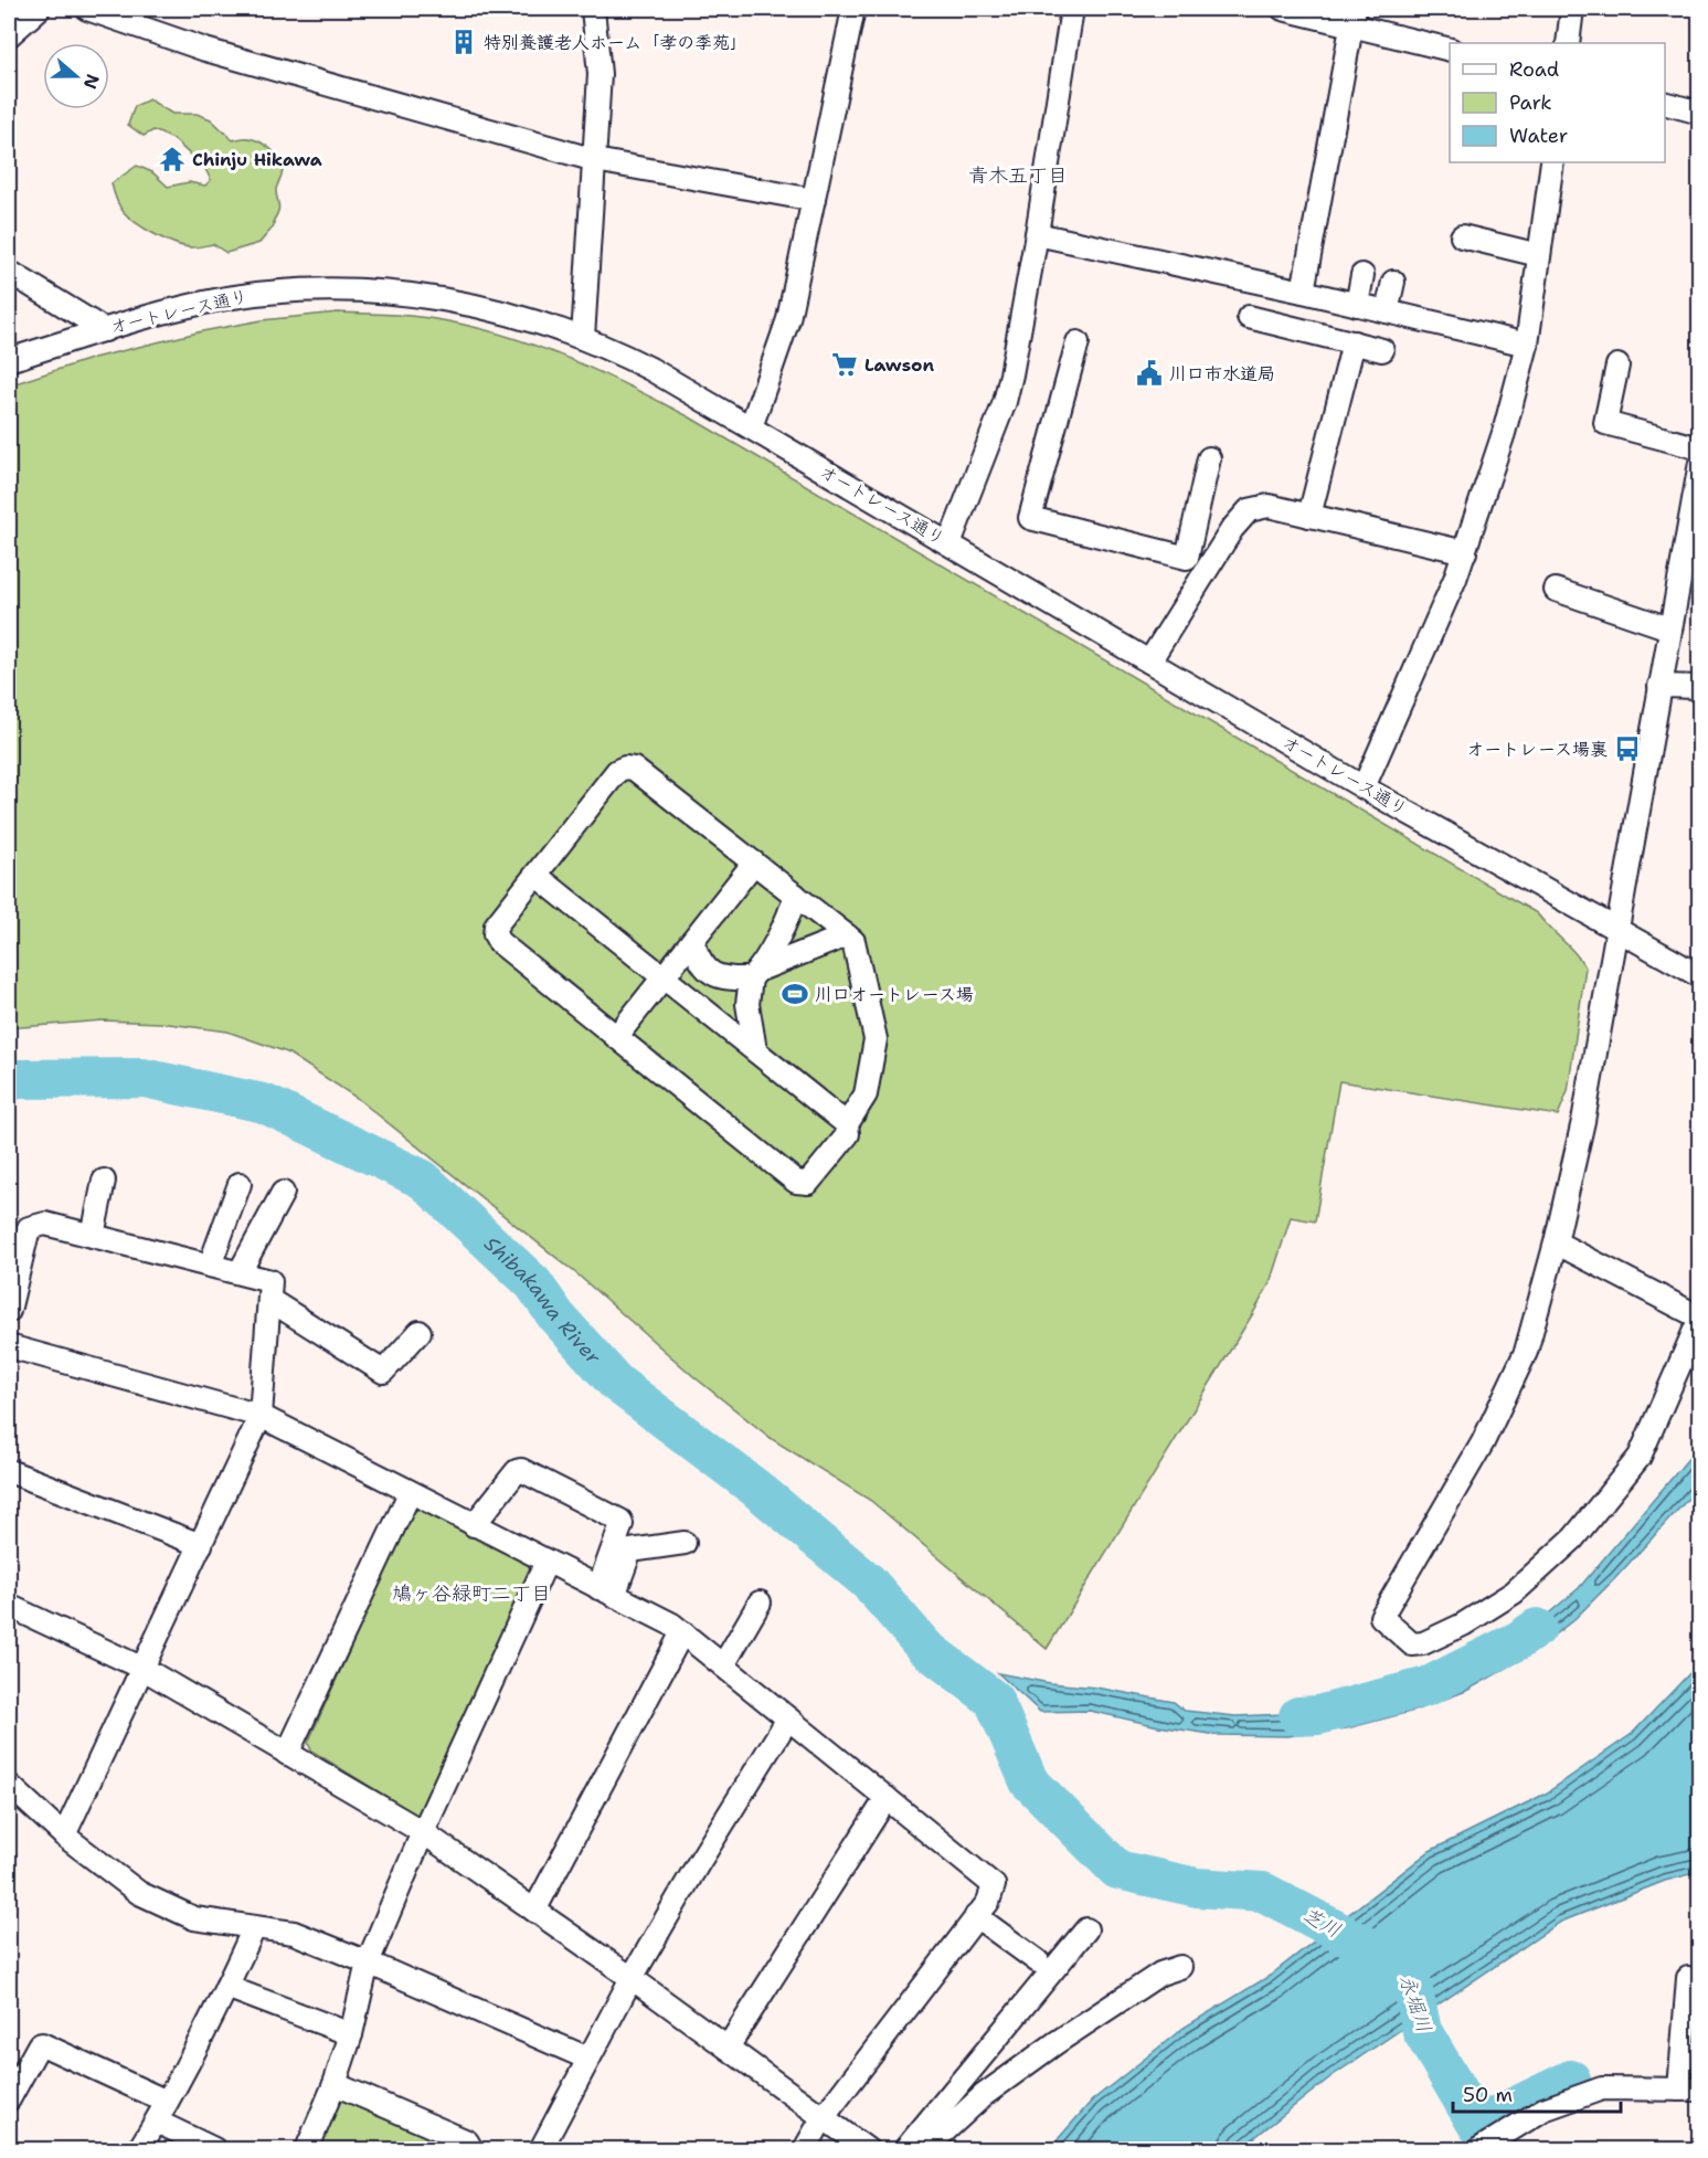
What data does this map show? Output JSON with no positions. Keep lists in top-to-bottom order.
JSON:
{
  "streets": {
    "street": ["オートレース通り"]
  },
  "districts": ["青木五丁目", "鳩ヶ谷緑町二丁目"],
  "water": ["Shibakawa River", "芝川", "永堀川"],
  "places": {
    "building": ["特別養護老人ホーム「孝の季苑」"],
    "temple": ["Chinju Hikawa"],
    "supermarket": ["Lawson"],
    "public building": ["川口市水道局"],
    "bus stop": ["オートレース場裏"],
    "sports": ["川口オートレース場"]
  },
  "legend": ["Road", "Park", "Water"],
  "scale_bar": "50 m",
  "north": "right"
}
